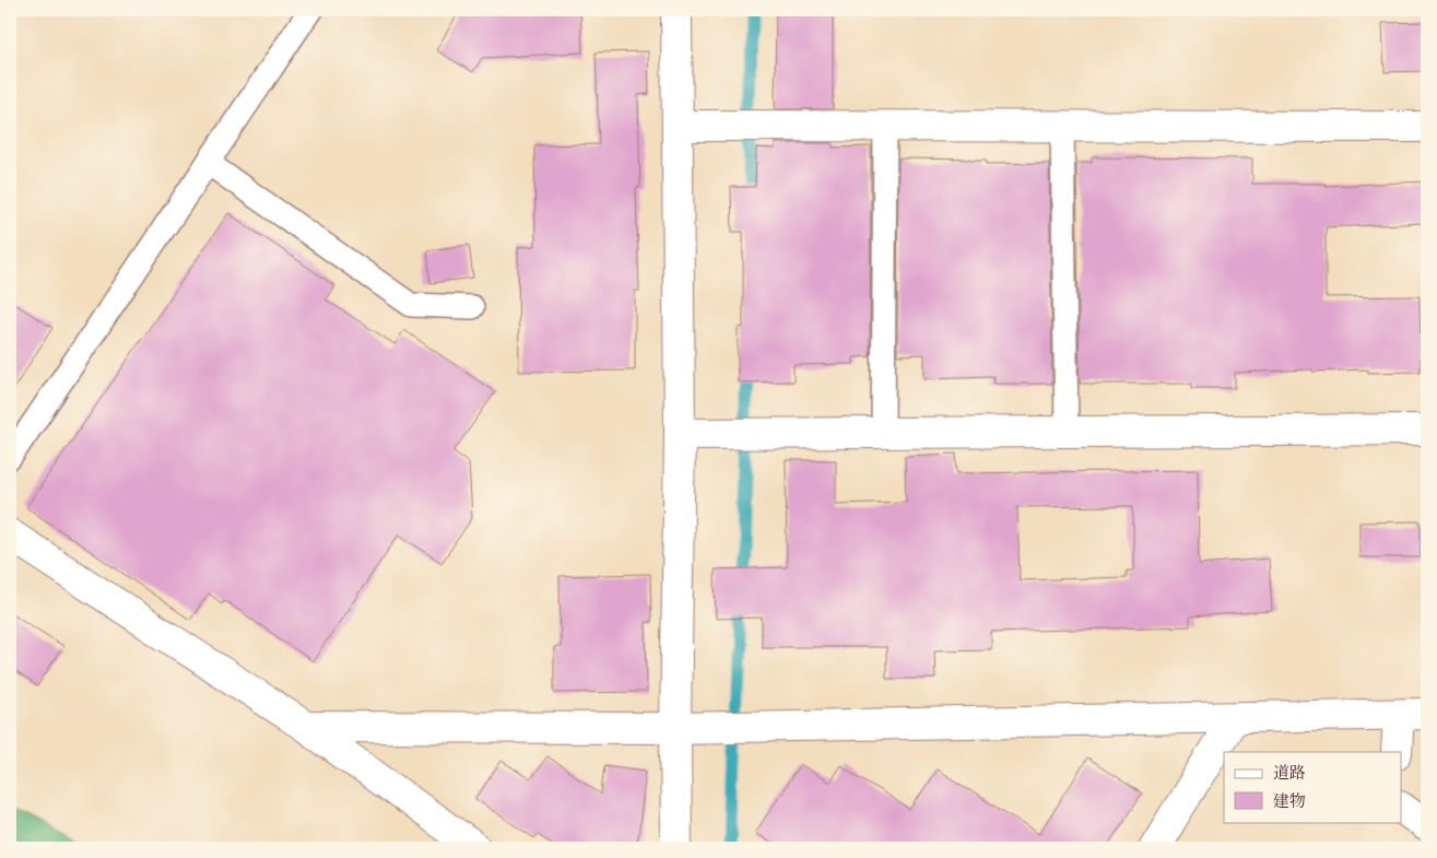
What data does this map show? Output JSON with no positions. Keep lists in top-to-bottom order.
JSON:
{
  "legend": ["道路", "建物"]
}
